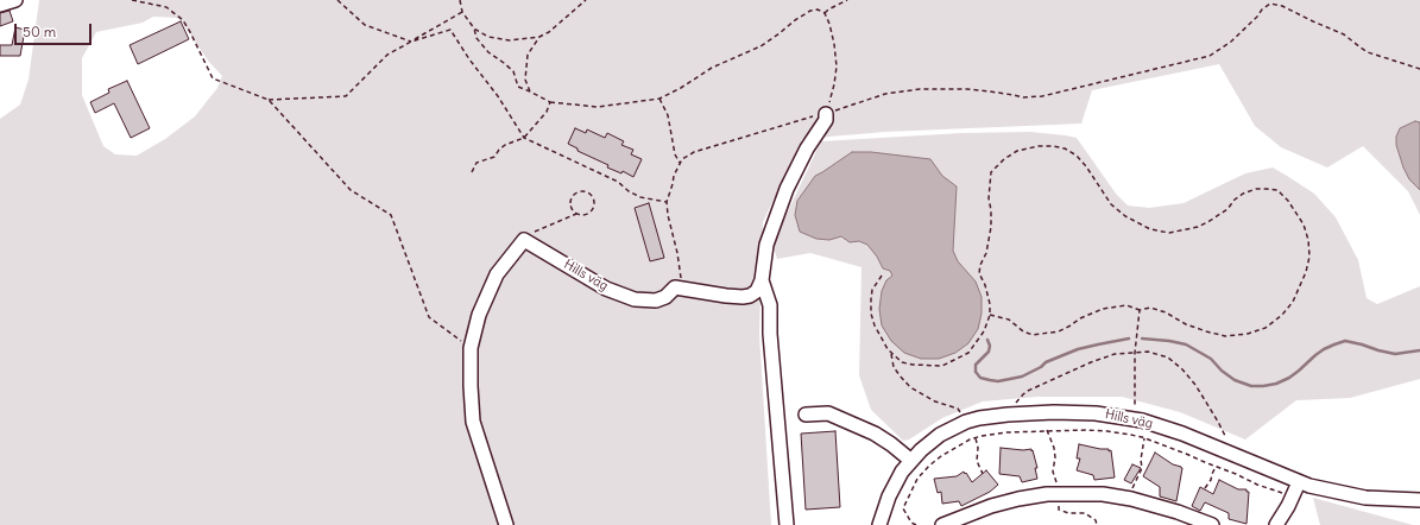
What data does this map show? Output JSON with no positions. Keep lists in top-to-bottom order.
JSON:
{
  "streets": {
    "street": ["Hills väg"]
  },
  "scale_bar": "50 m"
}
